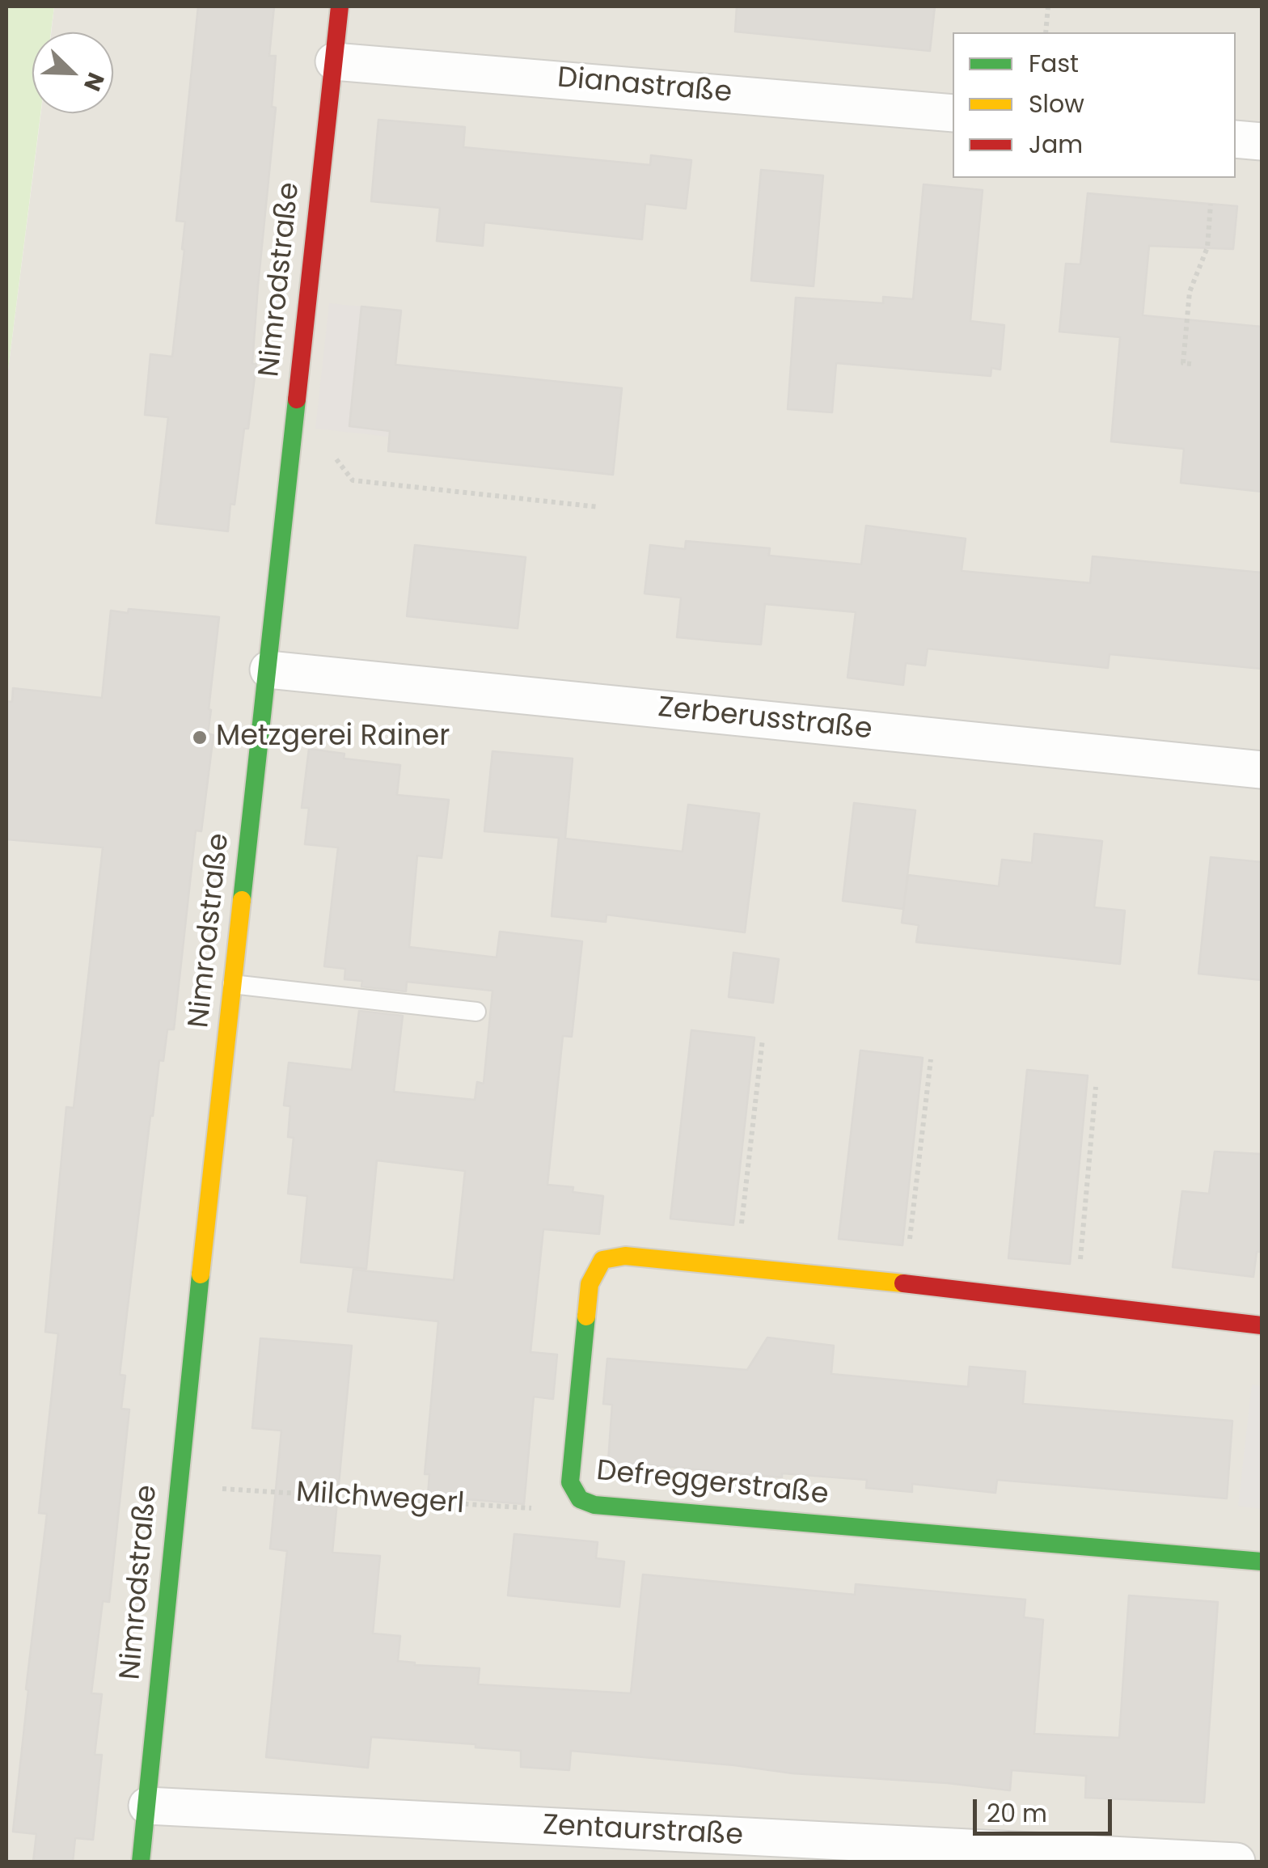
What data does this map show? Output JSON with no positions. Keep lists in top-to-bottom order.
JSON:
{
  "streets": {
    "street": [
      "Dianastraße",
      "Nimrodstraße",
      "Zerberusstraße",
      "Defreggerstraße",
      "Zentaurstraße"
    ],
    "path": ["Milchwegerl"]
  },
  "crossings": [
    ["Dianastraße", "Nimrodstraße"],
    ["Nimrodstraße", "Zerberusstraße"],
    ["Nimrodstraße", "Milchwegerl"],
    ["Nimrodstraße", "Zentaurstraße"],
    ["Defreggerstraße", "Milchwegerl"]
  ],
  "places": ["Metzgerei Rainer"],
  "legend": ["Fast", "Slow", "Jam"],
  "scale_bar": "20 m",
  "north": "bottom right"
}
